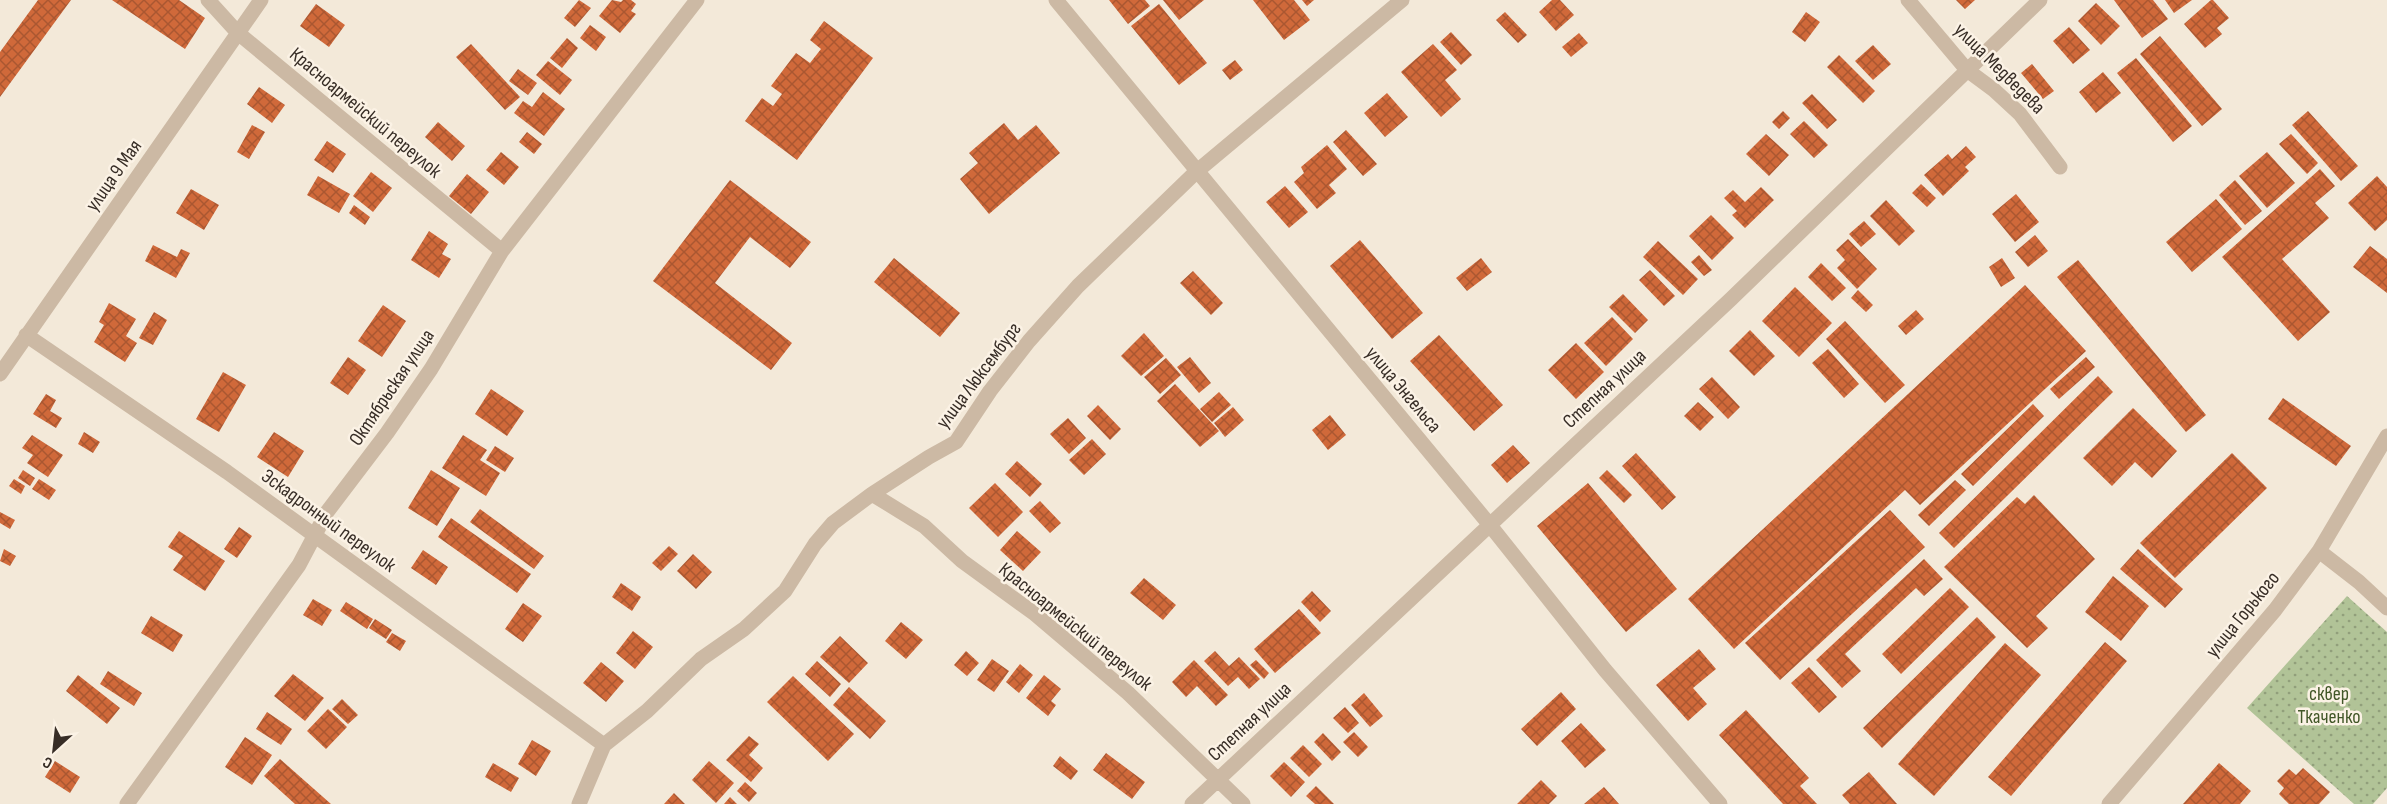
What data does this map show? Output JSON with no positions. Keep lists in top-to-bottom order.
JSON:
{
  "streets": {
    "street": [
      "улица Медведева",
      "Красноармейский переулок",
      "улица 9 Мая",
      "улица Люксембург",
      "Октябрьская улица",
      "Степная улица",
      "улица Энгельса",
      "Эскадронный переулок",
      "улица Горького"
    ]
  },
  "crossings": [
    ["улица Медведева", "Степная улица"],
    ["Красноармейский переулок", "улица 9 Мая"],
    ["Красноармейский переулок", "улица Люксембург"],
    ["Красноармейский переулок", "Октябрьская улица"],
    ["Красноармейский переулок", "Степная улица"],
    ["улица 9 Мая", "Эскадронный переулок"],
    ["улица Люксембург", "улица Энгельса"],
    ["улица Люксембург", "Эскадронный переулок"],
    ["Октябрьская улица", "Эскадронный переулок"],
    ["Степная улица", "улица Энгельса"]
  ],
  "parks": ["сквер Ткаченко"],
  "north": "bottom left"
}
